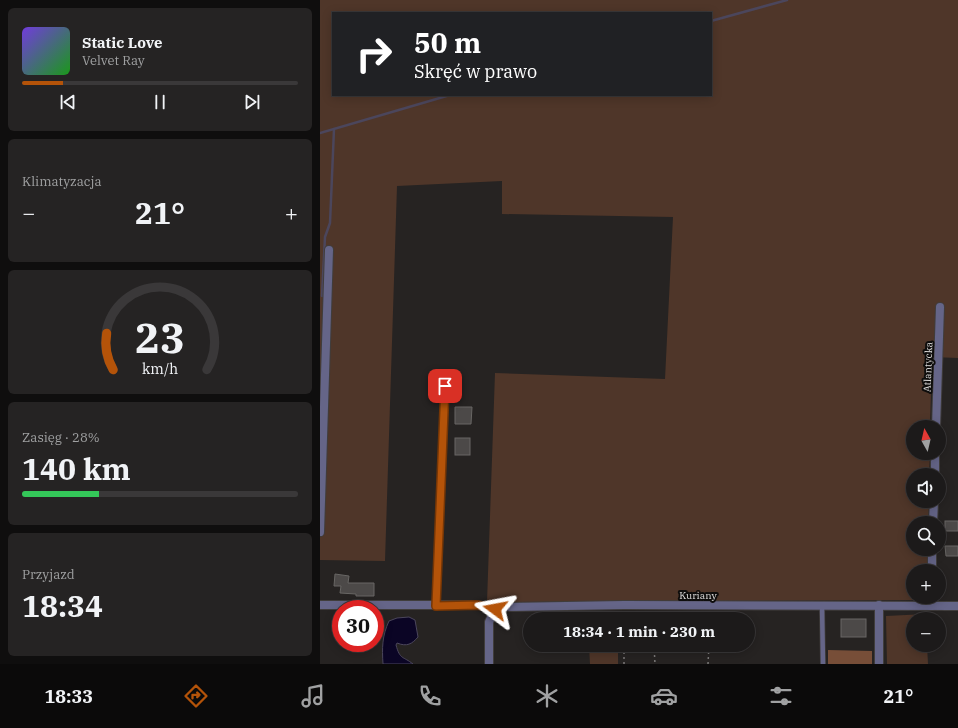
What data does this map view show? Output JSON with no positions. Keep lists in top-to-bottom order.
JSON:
{
  "streets": {
    "street": ["Atlantycka", "Kuriany"]
  },
  "north": "top",
  "page": {
    "turn": ["50 m", "Skręć w prawo"],
    "song": ["Static Love", "Velvet Ray"],
    "tile": [
      "Klimatyzacja",
      ["Zasięg · 28%", "140 km"],
      ["Przyjazd", "18:34"]
    ],
    "heat": ["−", "21°", "+"],
    "map_buttons": ["+", "−"],
    "limit": "30",
    "trip": "18:34 · 1 min · 230 m",
    "tabs": ["18:33", "21°"],
    "gauge": ["23", "km/h"]
  }
}
